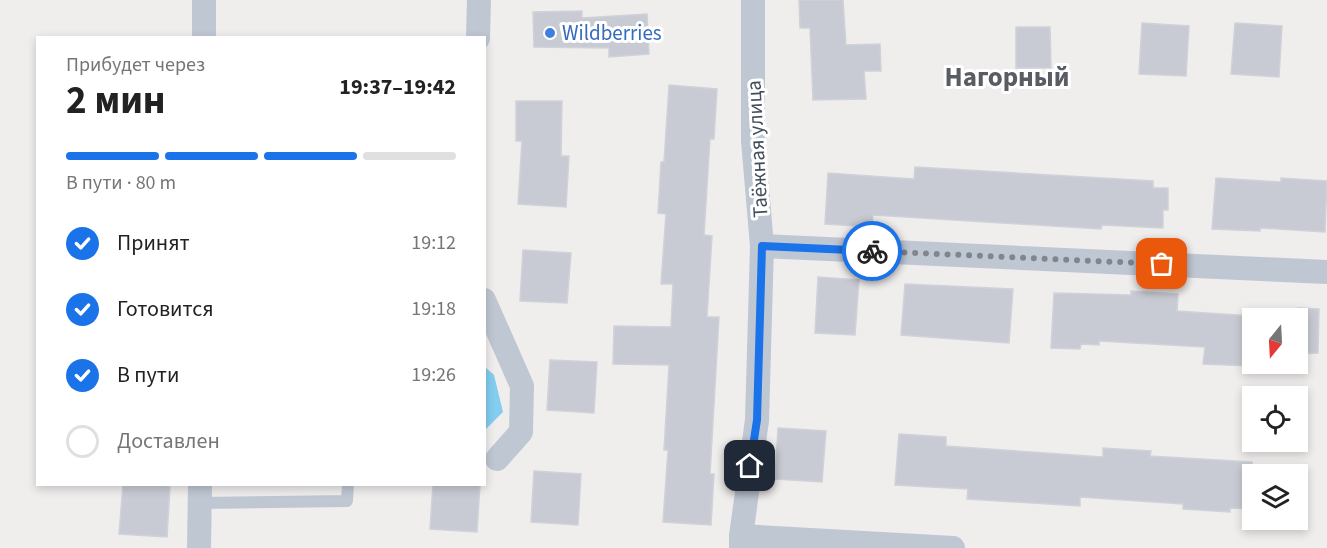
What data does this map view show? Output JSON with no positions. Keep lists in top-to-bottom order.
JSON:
{
  "streets": {
    "street": ["Таёжная улица"]
  },
  "districts": ["Нагорный"],
  "places": ["Wildberries"],
  "north": "bottom",
  "page": {
    "heading": ["2 мин", "Прибудет через", "19:37–19:42"],
    "bar": "В пути · 80 m",
    "list": [
      ["Принят", "19:12"],
      ["Готовится", "19:18"],
      ["В пути", "19:26"],
      "Доставлен"
    ]
  }
}
